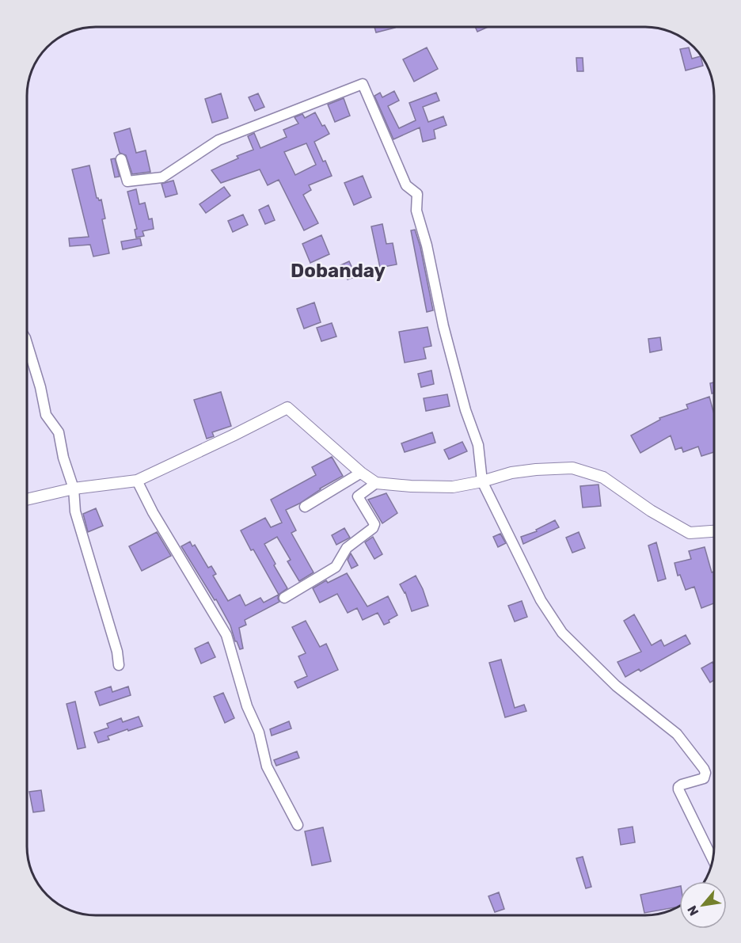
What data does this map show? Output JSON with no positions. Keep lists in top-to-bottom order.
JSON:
{
  "districts": ["Dobanday"],
  "north": "bottom left"
}
